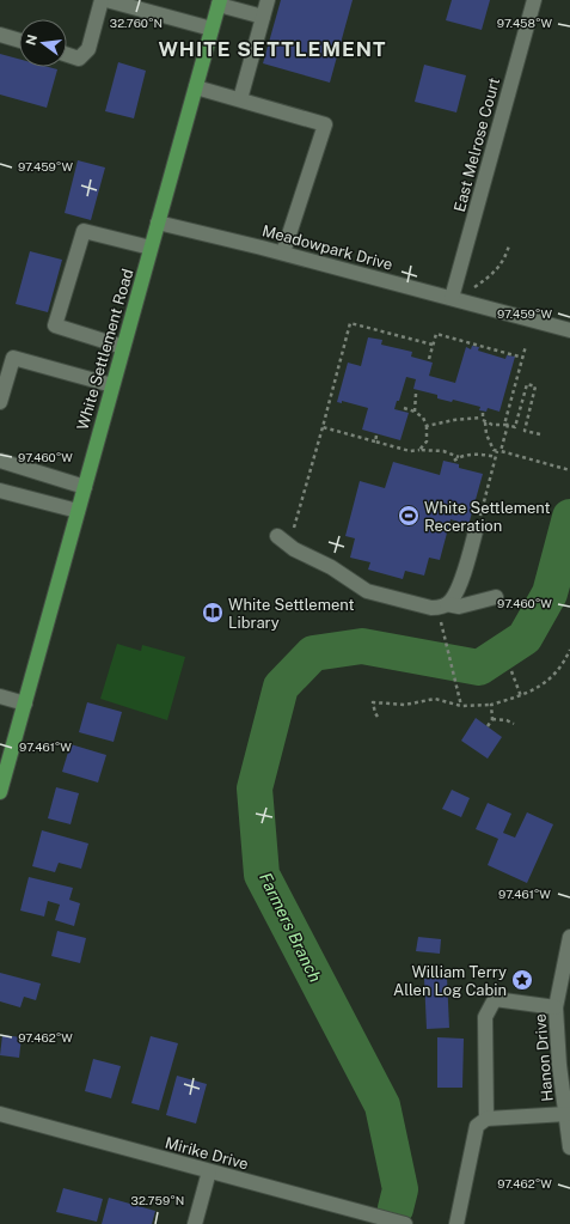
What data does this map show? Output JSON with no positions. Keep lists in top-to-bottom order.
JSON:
{
  "streets": {
    "main road": ["White Settlement Road"],
    "street": [
      "East Melrose Court",
      "Meadowpark Drive",
      "Hanon Drive",
      "Mirike Drive"
    ]
  },
  "crossings": [
    ["East Melrose Court", "Meadowpark Drive"],
    ["Meadowpark Drive", "White Settlement Road"]
  ],
  "districts": ["WHITE SETTLEMENT"],
  "water": ["Farmers Branch"],
  "places": {
    "sports": ["White Settlement Receration"],
    "library": ["White Settlement Library"],
    "place": ["William Terry Allen Log Cabin"]
  },
  "north": "left",
  "coordinates": [
    "32.760°N",
    "97.458°W",
    "97.459°W",
    "97.460°W",
    "97.461°W",
    "97.462°W",
    "32.759°N"
  ]
}
